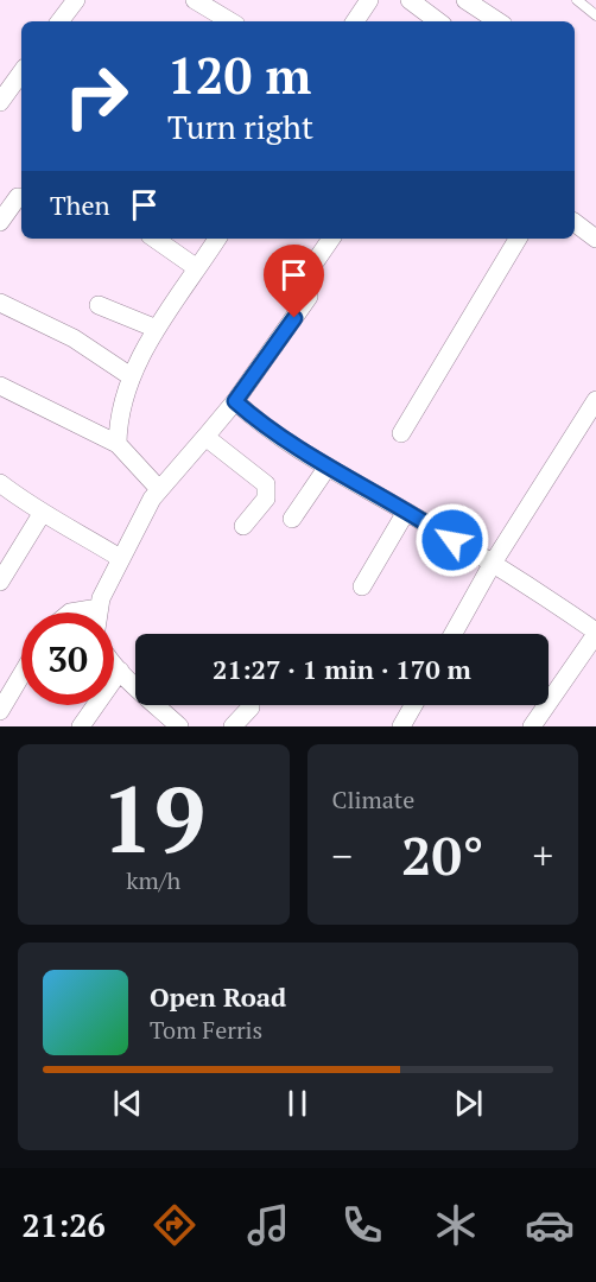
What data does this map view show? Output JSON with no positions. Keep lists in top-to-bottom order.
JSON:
{
  "page": {
    "turn": ["120 m", "Turn right"],
    "then": "Then",
    "limit": "30",
    "trip": "21:27 · 1 min · 170 m",
    "tile": [
      ["19", "km/h"],
      "Climate"
    ],
    "heat": ["−", "20°", "+"],
    "song": ["Open Road", "Tom Ferris"],
    "tabs": "21:26"
  }
}
